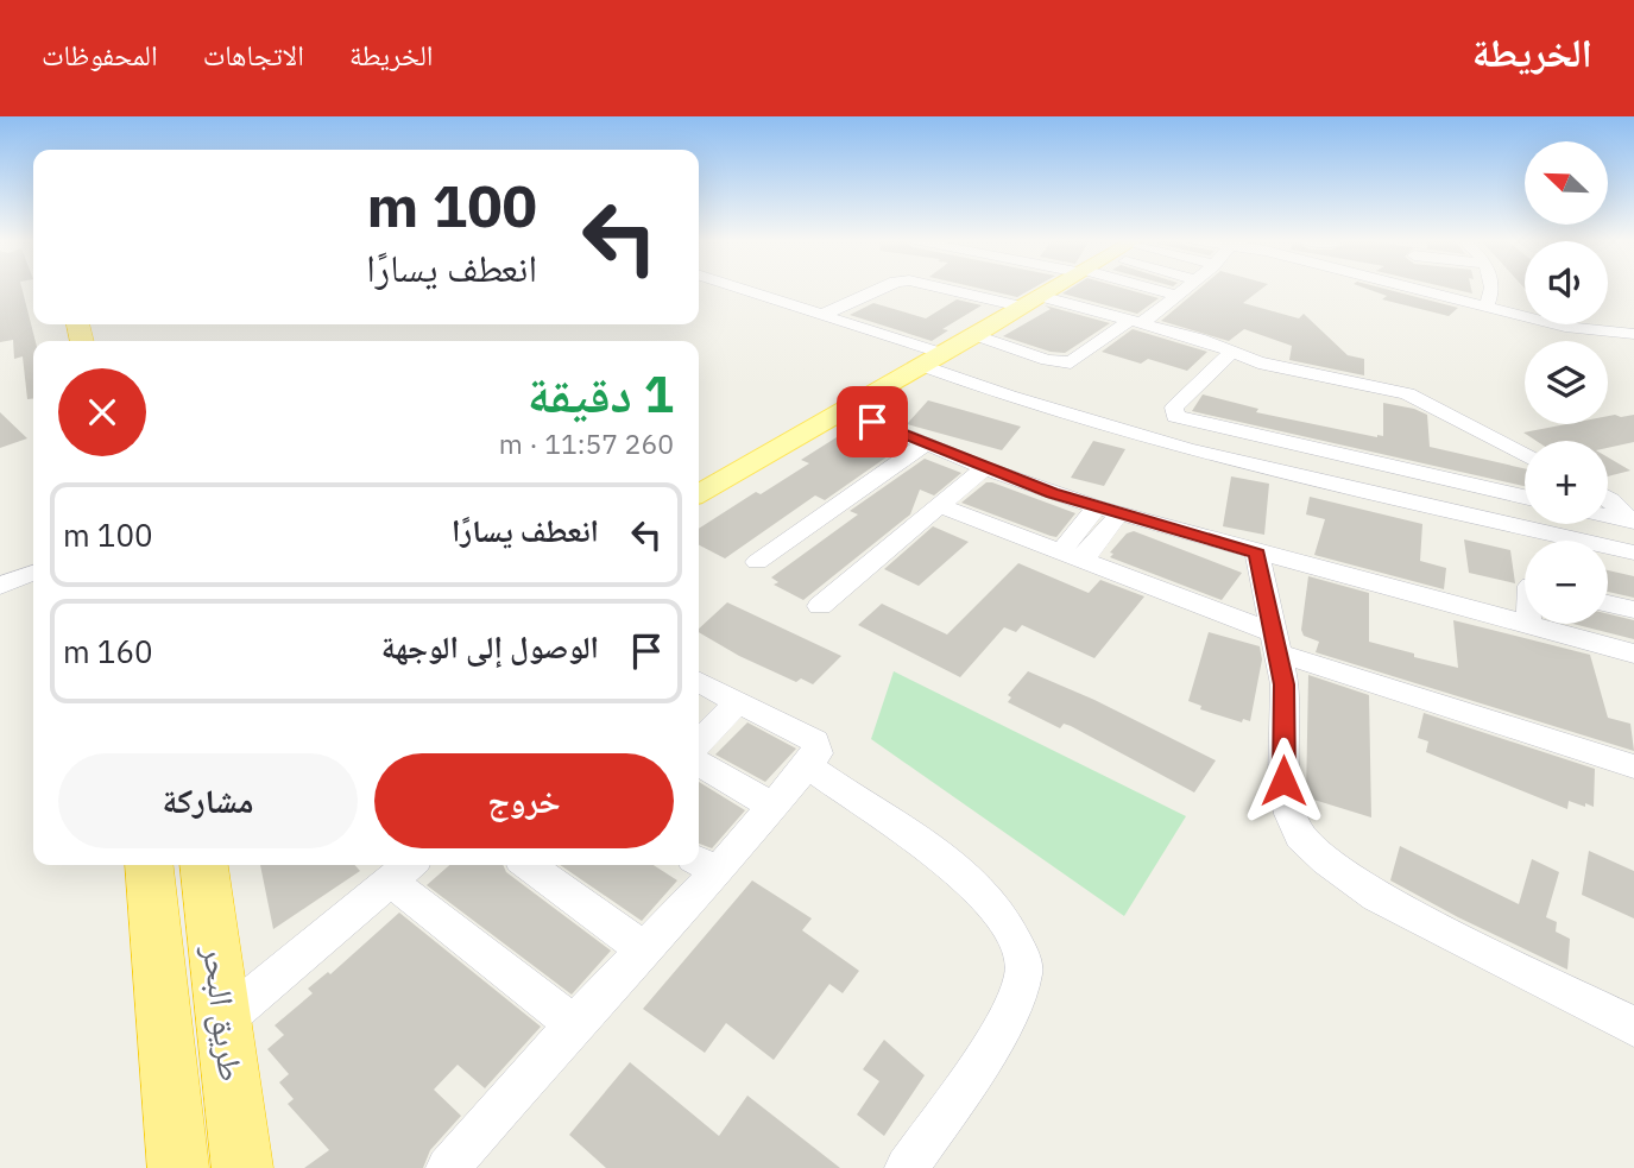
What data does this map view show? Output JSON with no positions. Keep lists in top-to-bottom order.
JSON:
{
  "streets": {
    "highway": ["طريق البحر"]
  },
  "north": "top left",
  "page": {
    "header": "الخريطة",
    "nav": ["الخريطة", "الاتجاهات", "المحفوظات"],
    "map_buttons": ["+", "−"],
    "turn": ["100 m", "انعطف يسارًا"],
    "heading": ["1 دقيقة", "260 m · 11:57"],
    "list": [
      {
        "name": "انعطف يسارًا",
        "value": "100 m"
      },
      {
        "name": "الوصول إلى الوجهة",
        "value": "160 m"
      }
    ],
    "buttons": ["خروج", "مشاركة"]
  }
}
